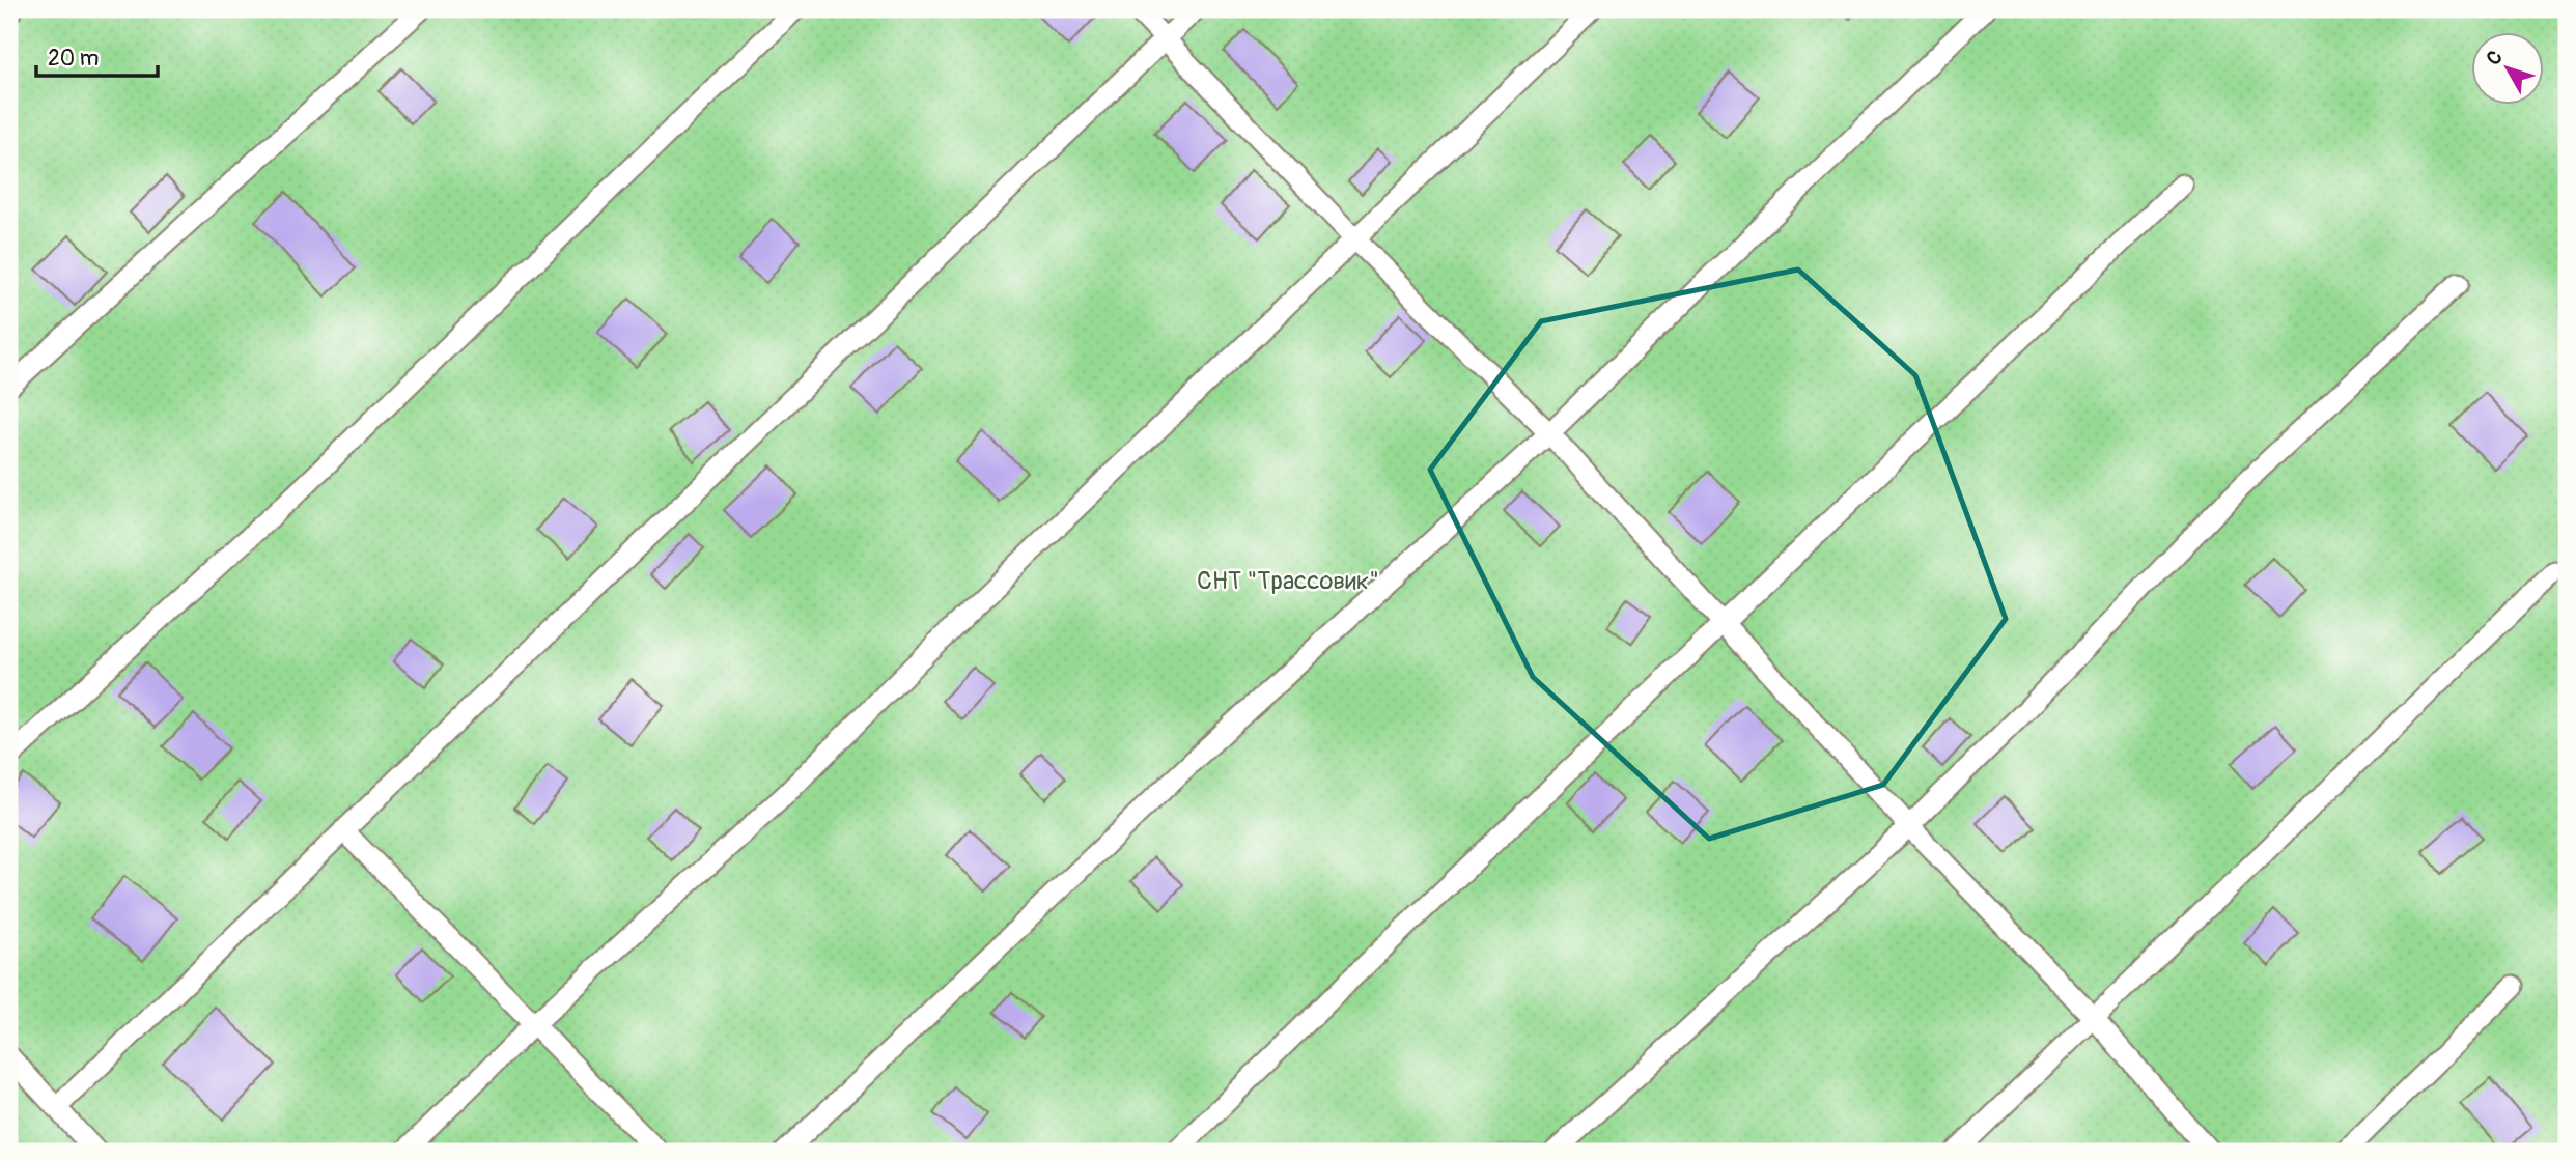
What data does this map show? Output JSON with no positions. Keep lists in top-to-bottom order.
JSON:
{
  "parks": ["СНТ \"Трассовик\""],
  "scale_bar": "20 m",
  "north": "top left"
}
